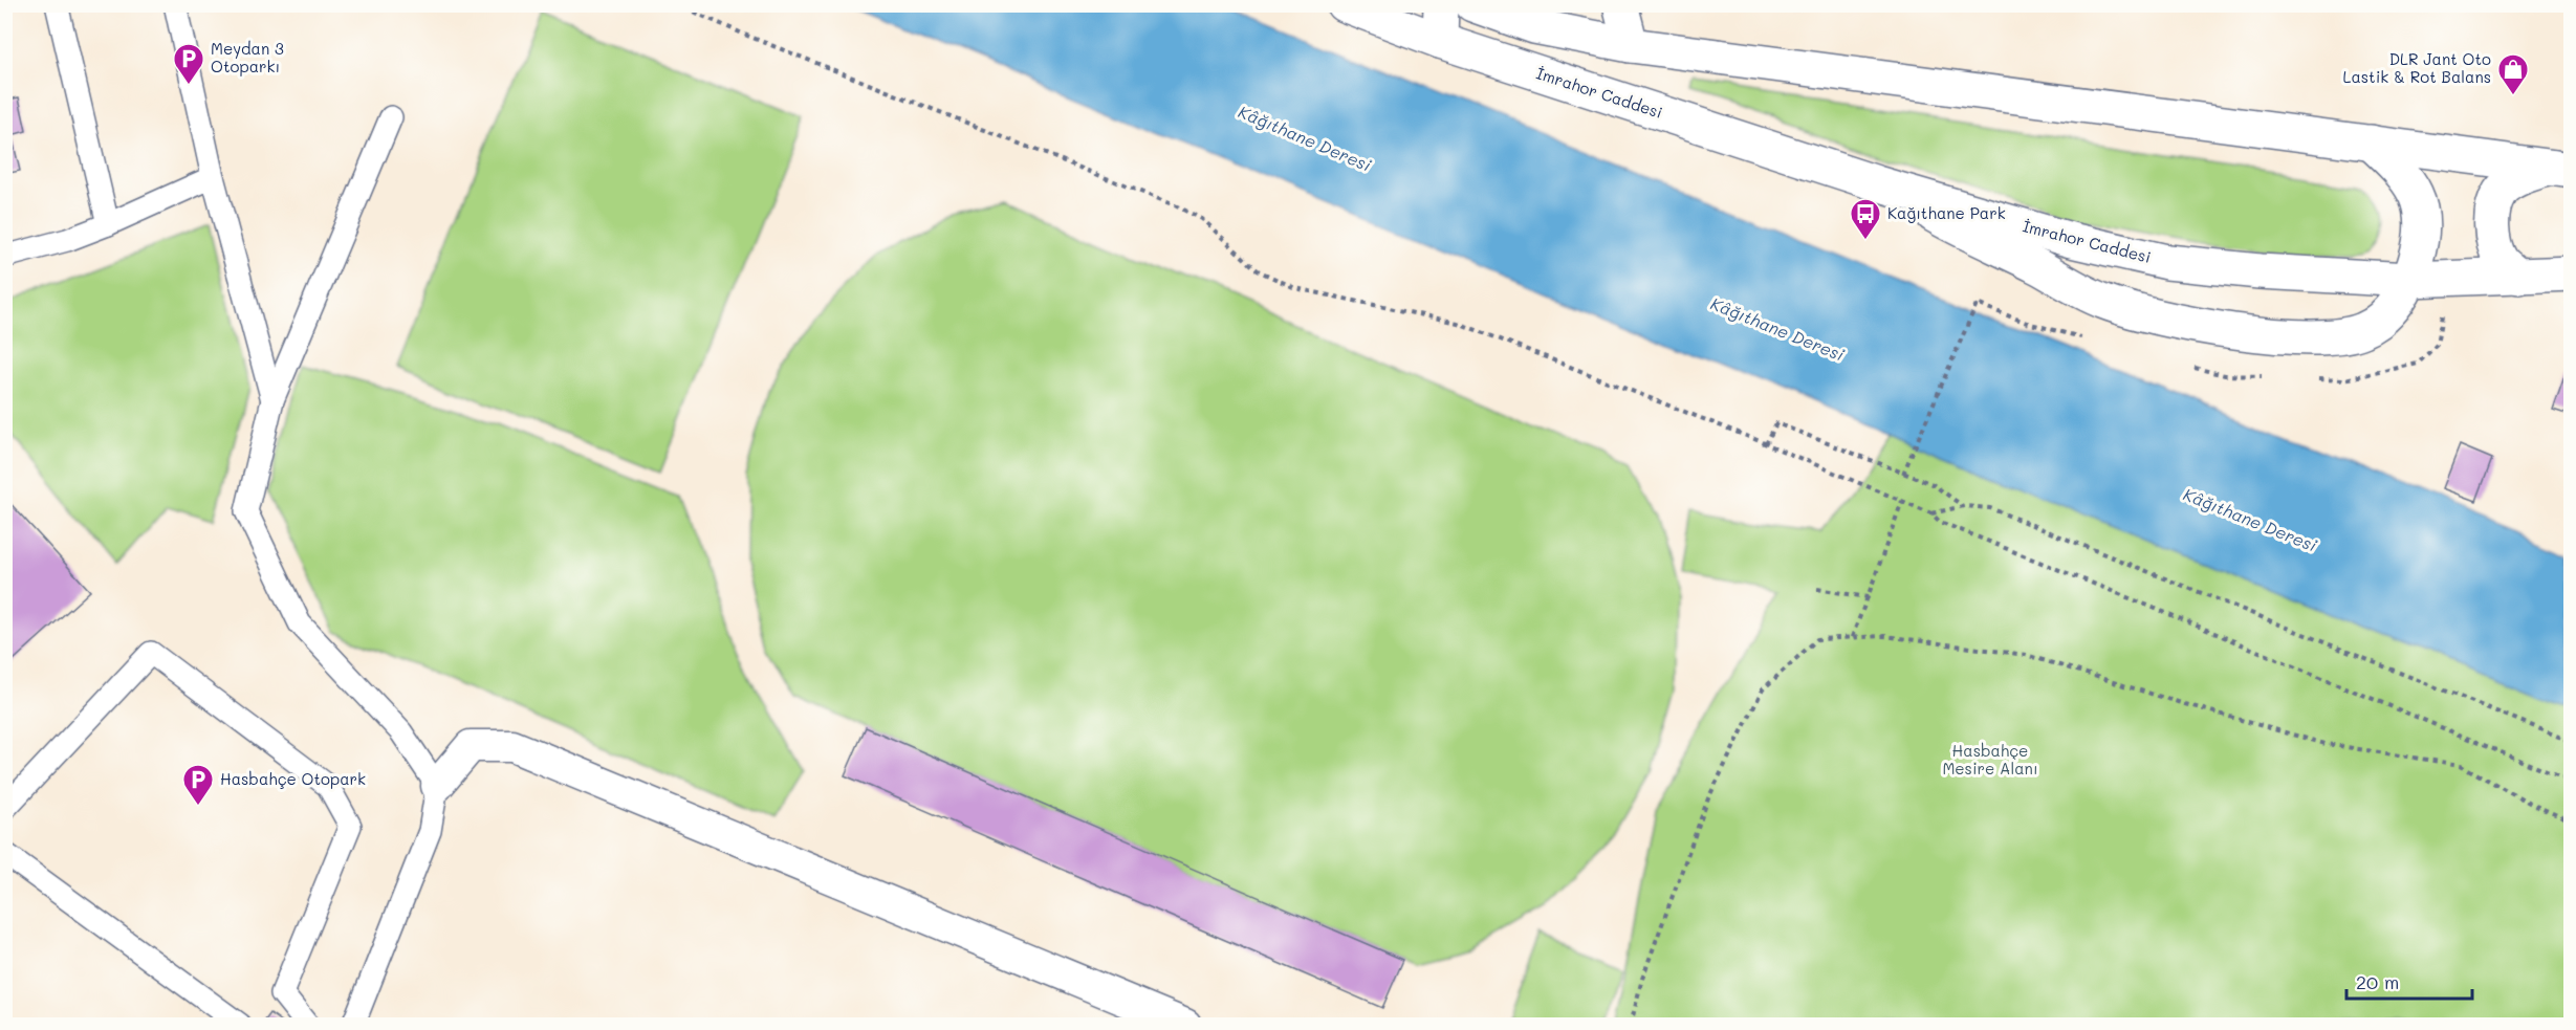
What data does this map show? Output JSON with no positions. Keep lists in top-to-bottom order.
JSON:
{
  "streets": {
    "main road": ["İmrahor Caddesi"]
  },
  "water": ["Kâğıthane Deresi"],
  "parks": ["Hasbahçe Mesire Alanı"],
  "places": {
    "parking": ["Meydan 3 Otoparkı", "Hasbahçe Otopark"],
    "shop": ["DLR Jant Oto Lastik & Rot Balans"],
    "bus stop": ["Kağıthane Park"]
  },
  "scale_bar": "20 m"
}
